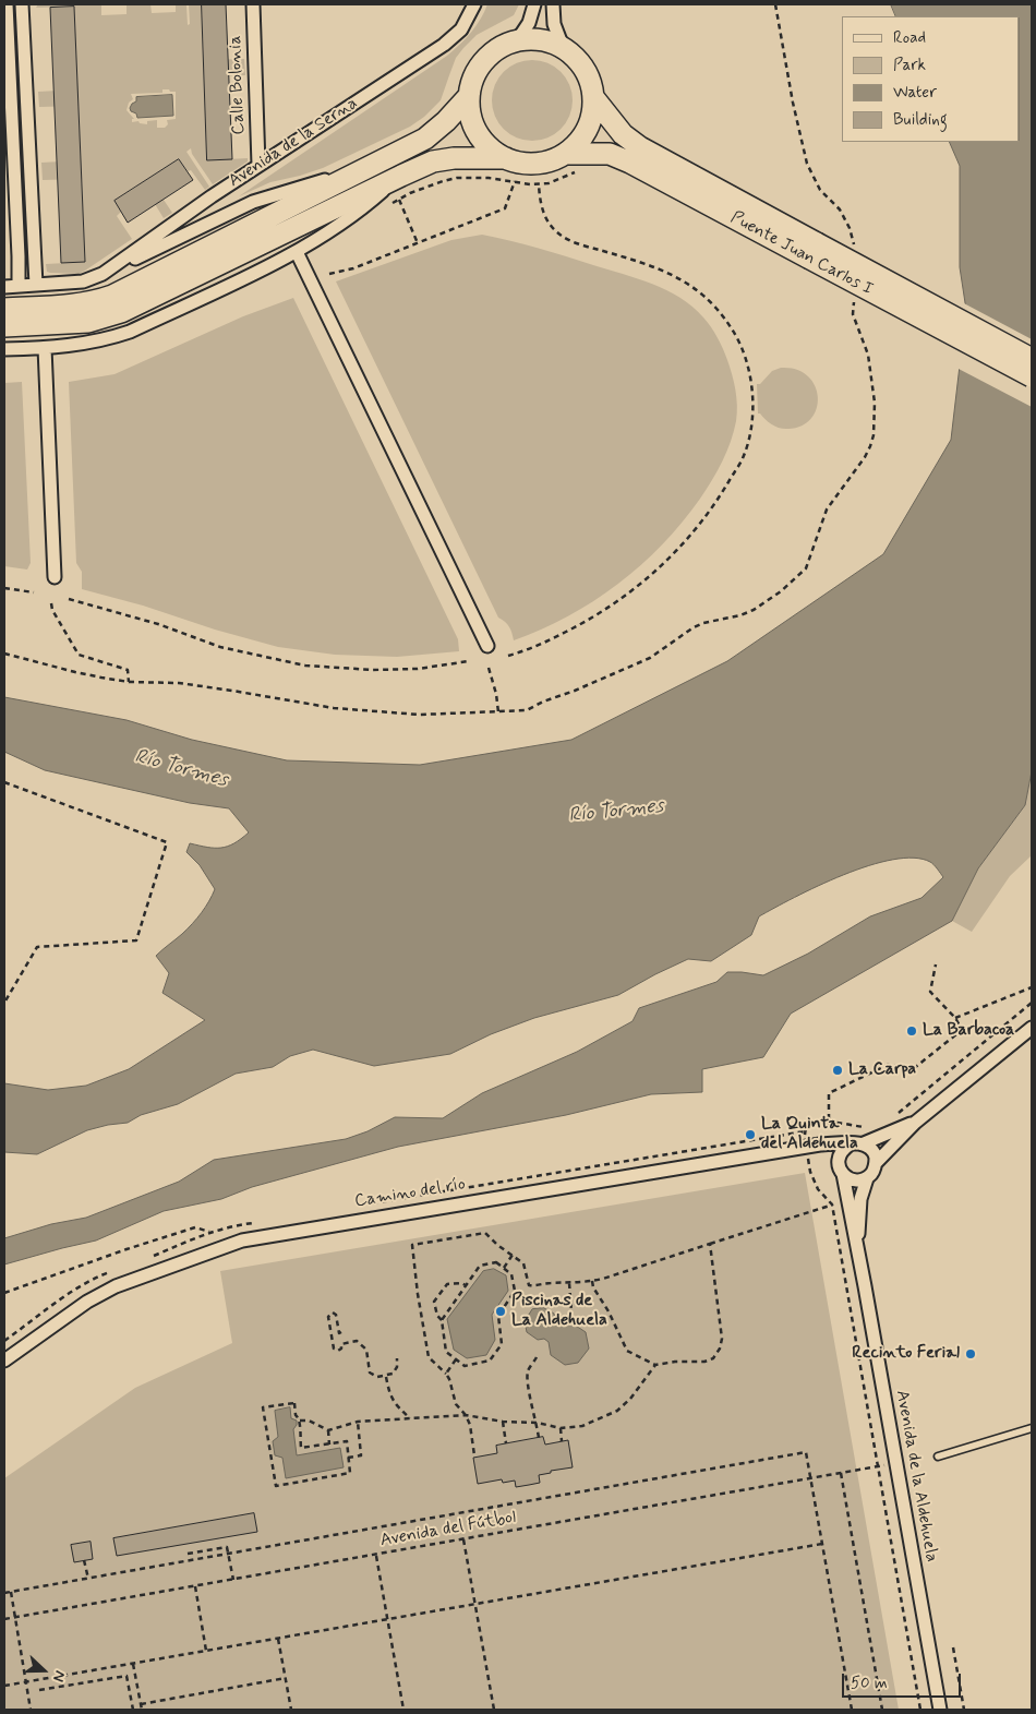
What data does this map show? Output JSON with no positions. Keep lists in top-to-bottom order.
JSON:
{
  "streets": {
    "main road": ["Avenida de la Serna", "Puente Juan Carlos I"],
    "street": ["Calle Bolonia", "Camino del río", "Avenida de la Aldehuela"],
    "path": ["Avenida del Fútbol"]
  },
  "crossings": [
    ["Calle Bolonia", "Avenida de la Serna"],
    ["Avenida de la Serna", "Puente Juan Carlos I"],
    ["Camino del río", "Avenida de la Aldehuela"],
    ["Avenida de la Aldehuela", "Avenida del Fútbol"]
  ],
  "water": ["Río Tormes"],
  "places": [
    "La Barbacoa",
    "La Carpa",
    "La Quinta del Aldehuela",
    "Piscinas de La Aldehuela",
    "Recinto Ferial"
  ],
  "legend": [
    "Road",
    "Park",
    "Water",
    "Building"
  ],
  "scale_bar": "50 m",
  "north": "right"
}
